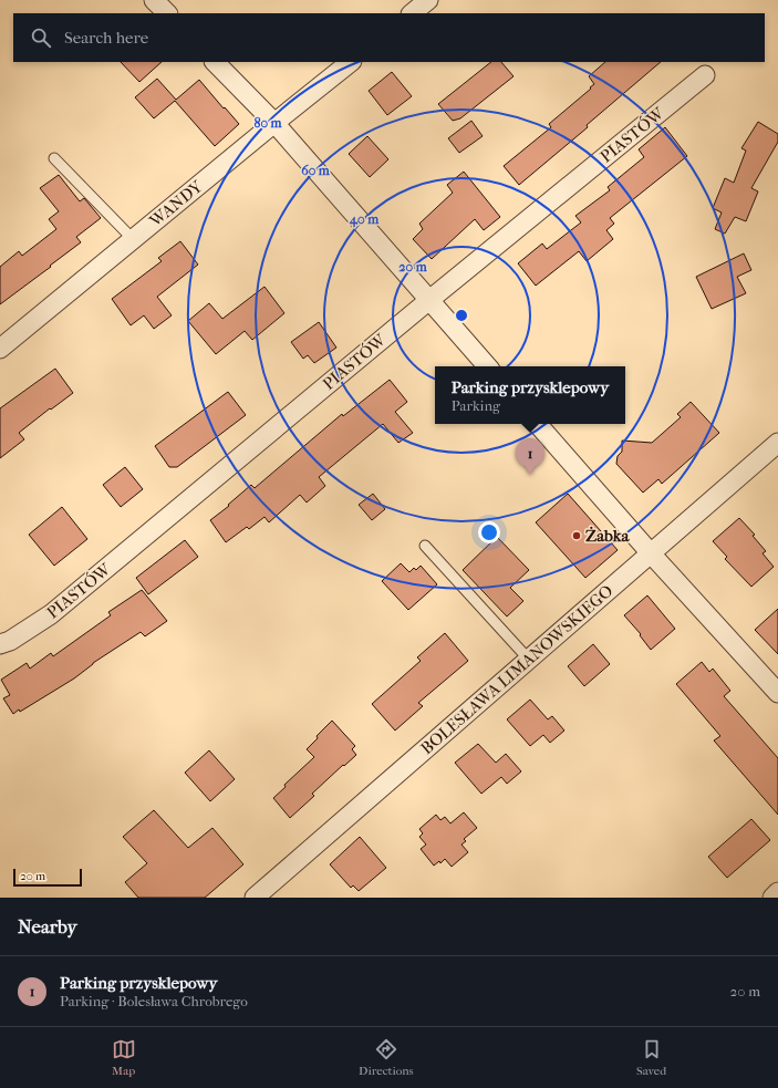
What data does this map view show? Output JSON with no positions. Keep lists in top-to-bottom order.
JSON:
{
  "streets": {
    "street": ["PIASTÓW", "WANDY", "BOLESŁAWA LIMANOWSKIEGO"]
  },
  "places": ["Żabka"],
  "scale_bar": "20 m",
  "page": {
    "search": "Search here",
    "popup": ["Parking przysklepowy", "Parking"],
    "pins": "1",
    "scale": "20 m",
    "heading": "Nearby",
    "list": [
      {
        "mark": "1",
        "name": "Parking przysklepowy",
        "note": "Parking · Bolesława Chrobrego",
        "value": "20 m"
      }
    ],
    "nav": ["Map", "Directions", "Saved"]
  },
  "rings": [
    "80 m",
    "60 m",
    "40 m",
    "20 m"
  ]
}
